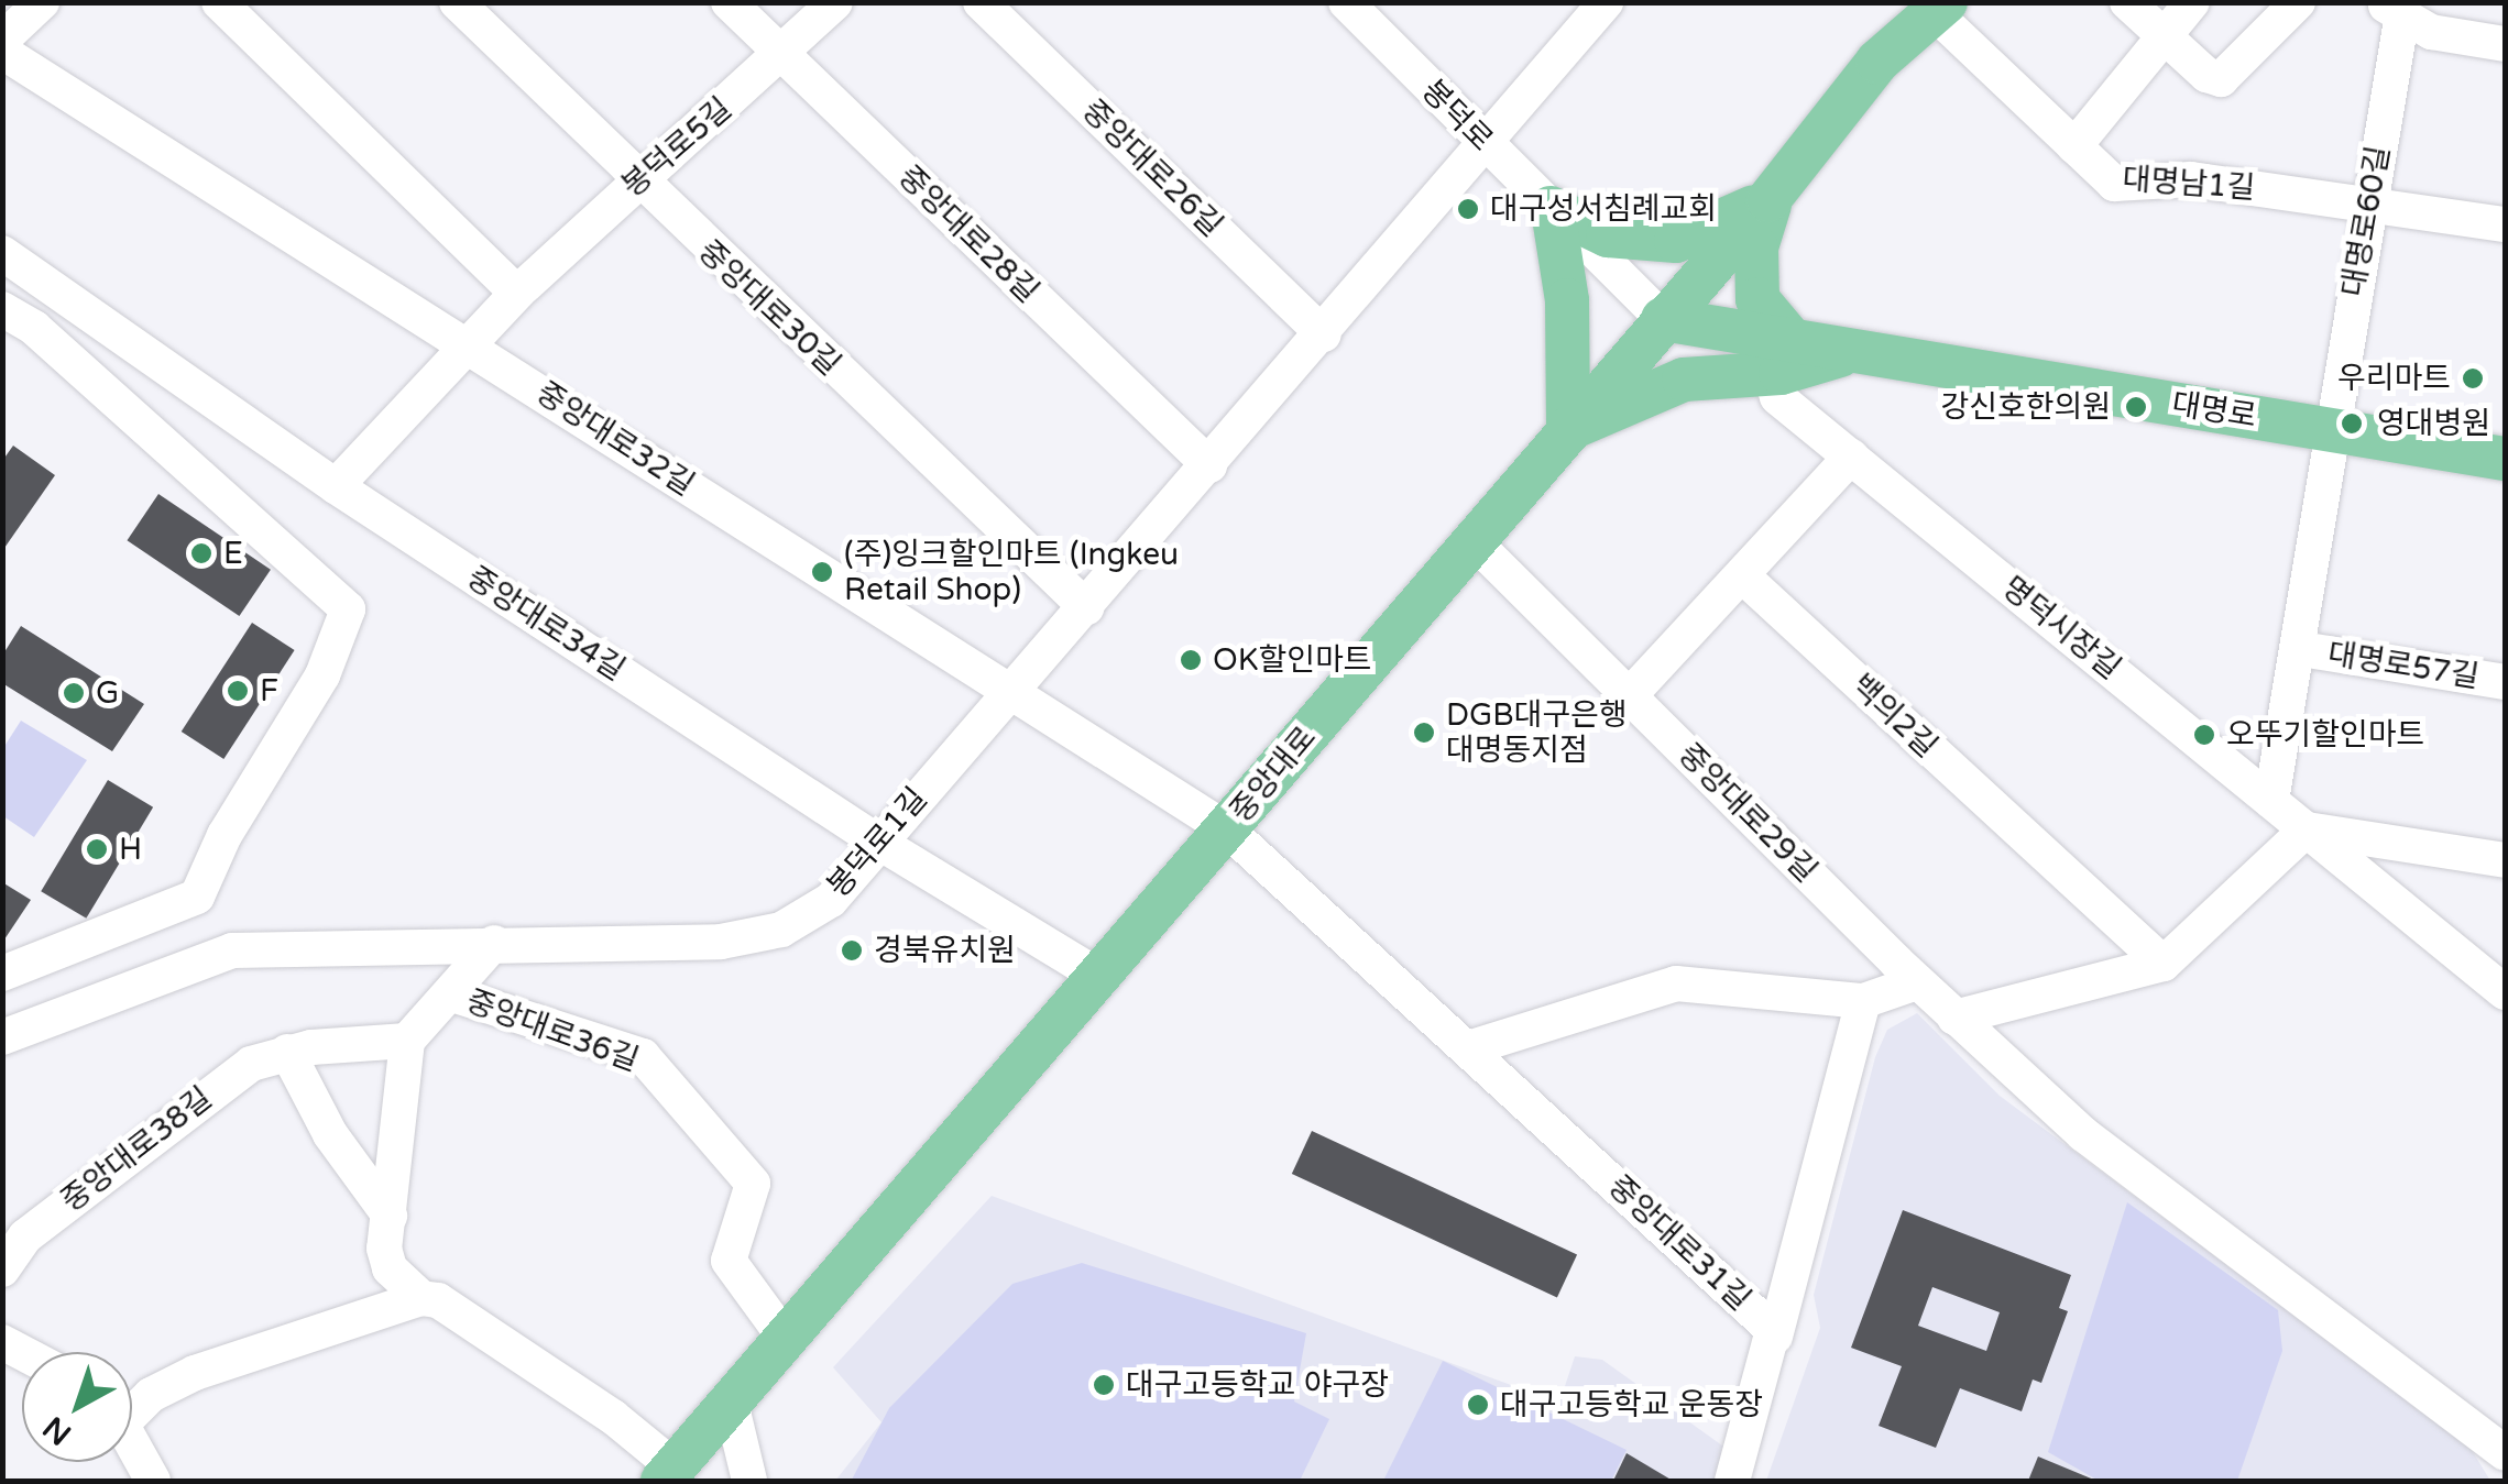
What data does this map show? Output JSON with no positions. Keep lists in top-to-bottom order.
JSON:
{
  "streets": {
    "main road": ["대명로", "중앙대로"],
    "street": [
      "봉덕로",
      "봉덕로5길",
      "중앙대로26길",
      "대명남1길",
      "대명로60길",
      "중앙대로28길",
      "중앙대로30길",
      "중앙대로32길",
      "중앙대로34길",
      "명덕시장길",
      "대명로57길",
      "백의2길",
      "중앙대로29길",
      "봉덕로1길",
      "중앙대로36길",
      "중앙대로38길",
      "중앙대로31길"
    ]
  },
  "crossings": [
    ["봉덕로", "중앙대로"],
    ["봉덕로", "봉덕로1길"],
    ["봉덕로5길", "중앙대로28길"],
    ["봉덕로5길", "중앙대로30길"],
    ["봉덕로5길", "중앙대로32길"],
    ["봉덕로5길", "중앙대로34길"],
    ["중앙대로26길", "봉덕로1길"],
    ["대명남1길", "대명로60길"],
    ["대명남1길", "중앙대로"],
    ["대명로60길", "대명로"],
    ["중앙대로28길", "봉덕로1길"],
    ["중앙대로30길", "봉덕로1길"],
    ["대명로", "명덕시장길"],
    ["중앙대로32길", "중앙대로"],
    ["중앙대로32길", "봉덕로1길"],
    ["중앙대로32길", "중앙대로31길"],
    ["중앙대로34길", "중앙대로"],
    ["중앙대로34길", "봉덕로1길"],
    ["중앙대로", "중앙대로29길"],
    ["중앙대로", "중앙대로36길"],
    ["중앙대로", "중앙대로31길"]
  ],
  "places": [
    "대구성서침례교회",
    "우리마트",
    "강신호한의원",
    "영대병원",
    "E",
    "(주)잉크할인마트 (Ingkeu Retail Shop)",
    "OK할인마트",
    "F",
    "G",
    "DGB대구은행 대명동지점",
    "오뚜기할인마트",
    "H",
    "경북유치원",
    "대구고등학교 야구장",
    "대구고등학교 운동장"
  ],
  "north": "bottom left"
}
